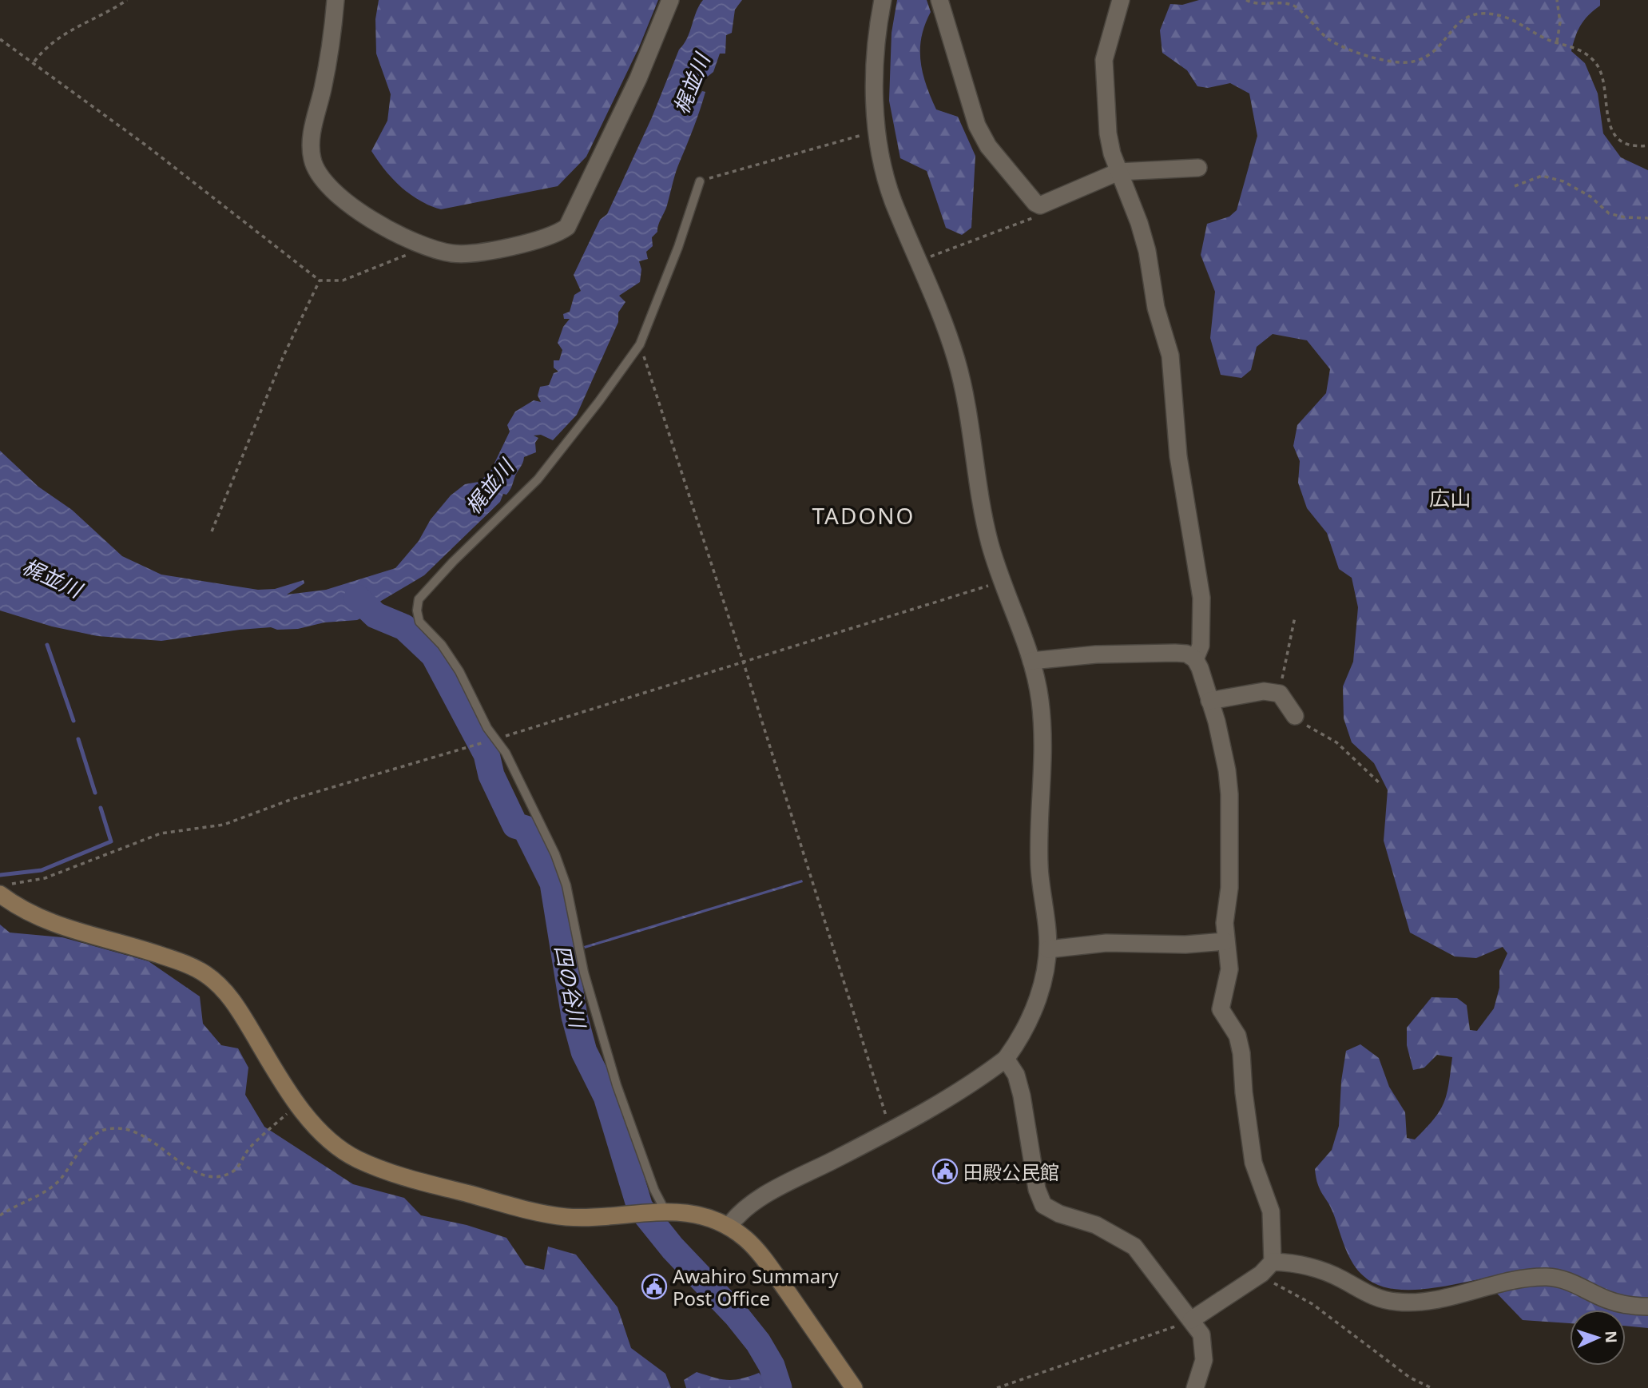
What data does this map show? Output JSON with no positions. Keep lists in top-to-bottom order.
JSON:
{
  "districts": ["広山", "TADONO"],
  "water": ["梶並川", "四の谷川"],
  "places": {
    "public building": ["田殿公民館", "Awahiro Summary Post Office"]
  },
  "north": "right"
}
